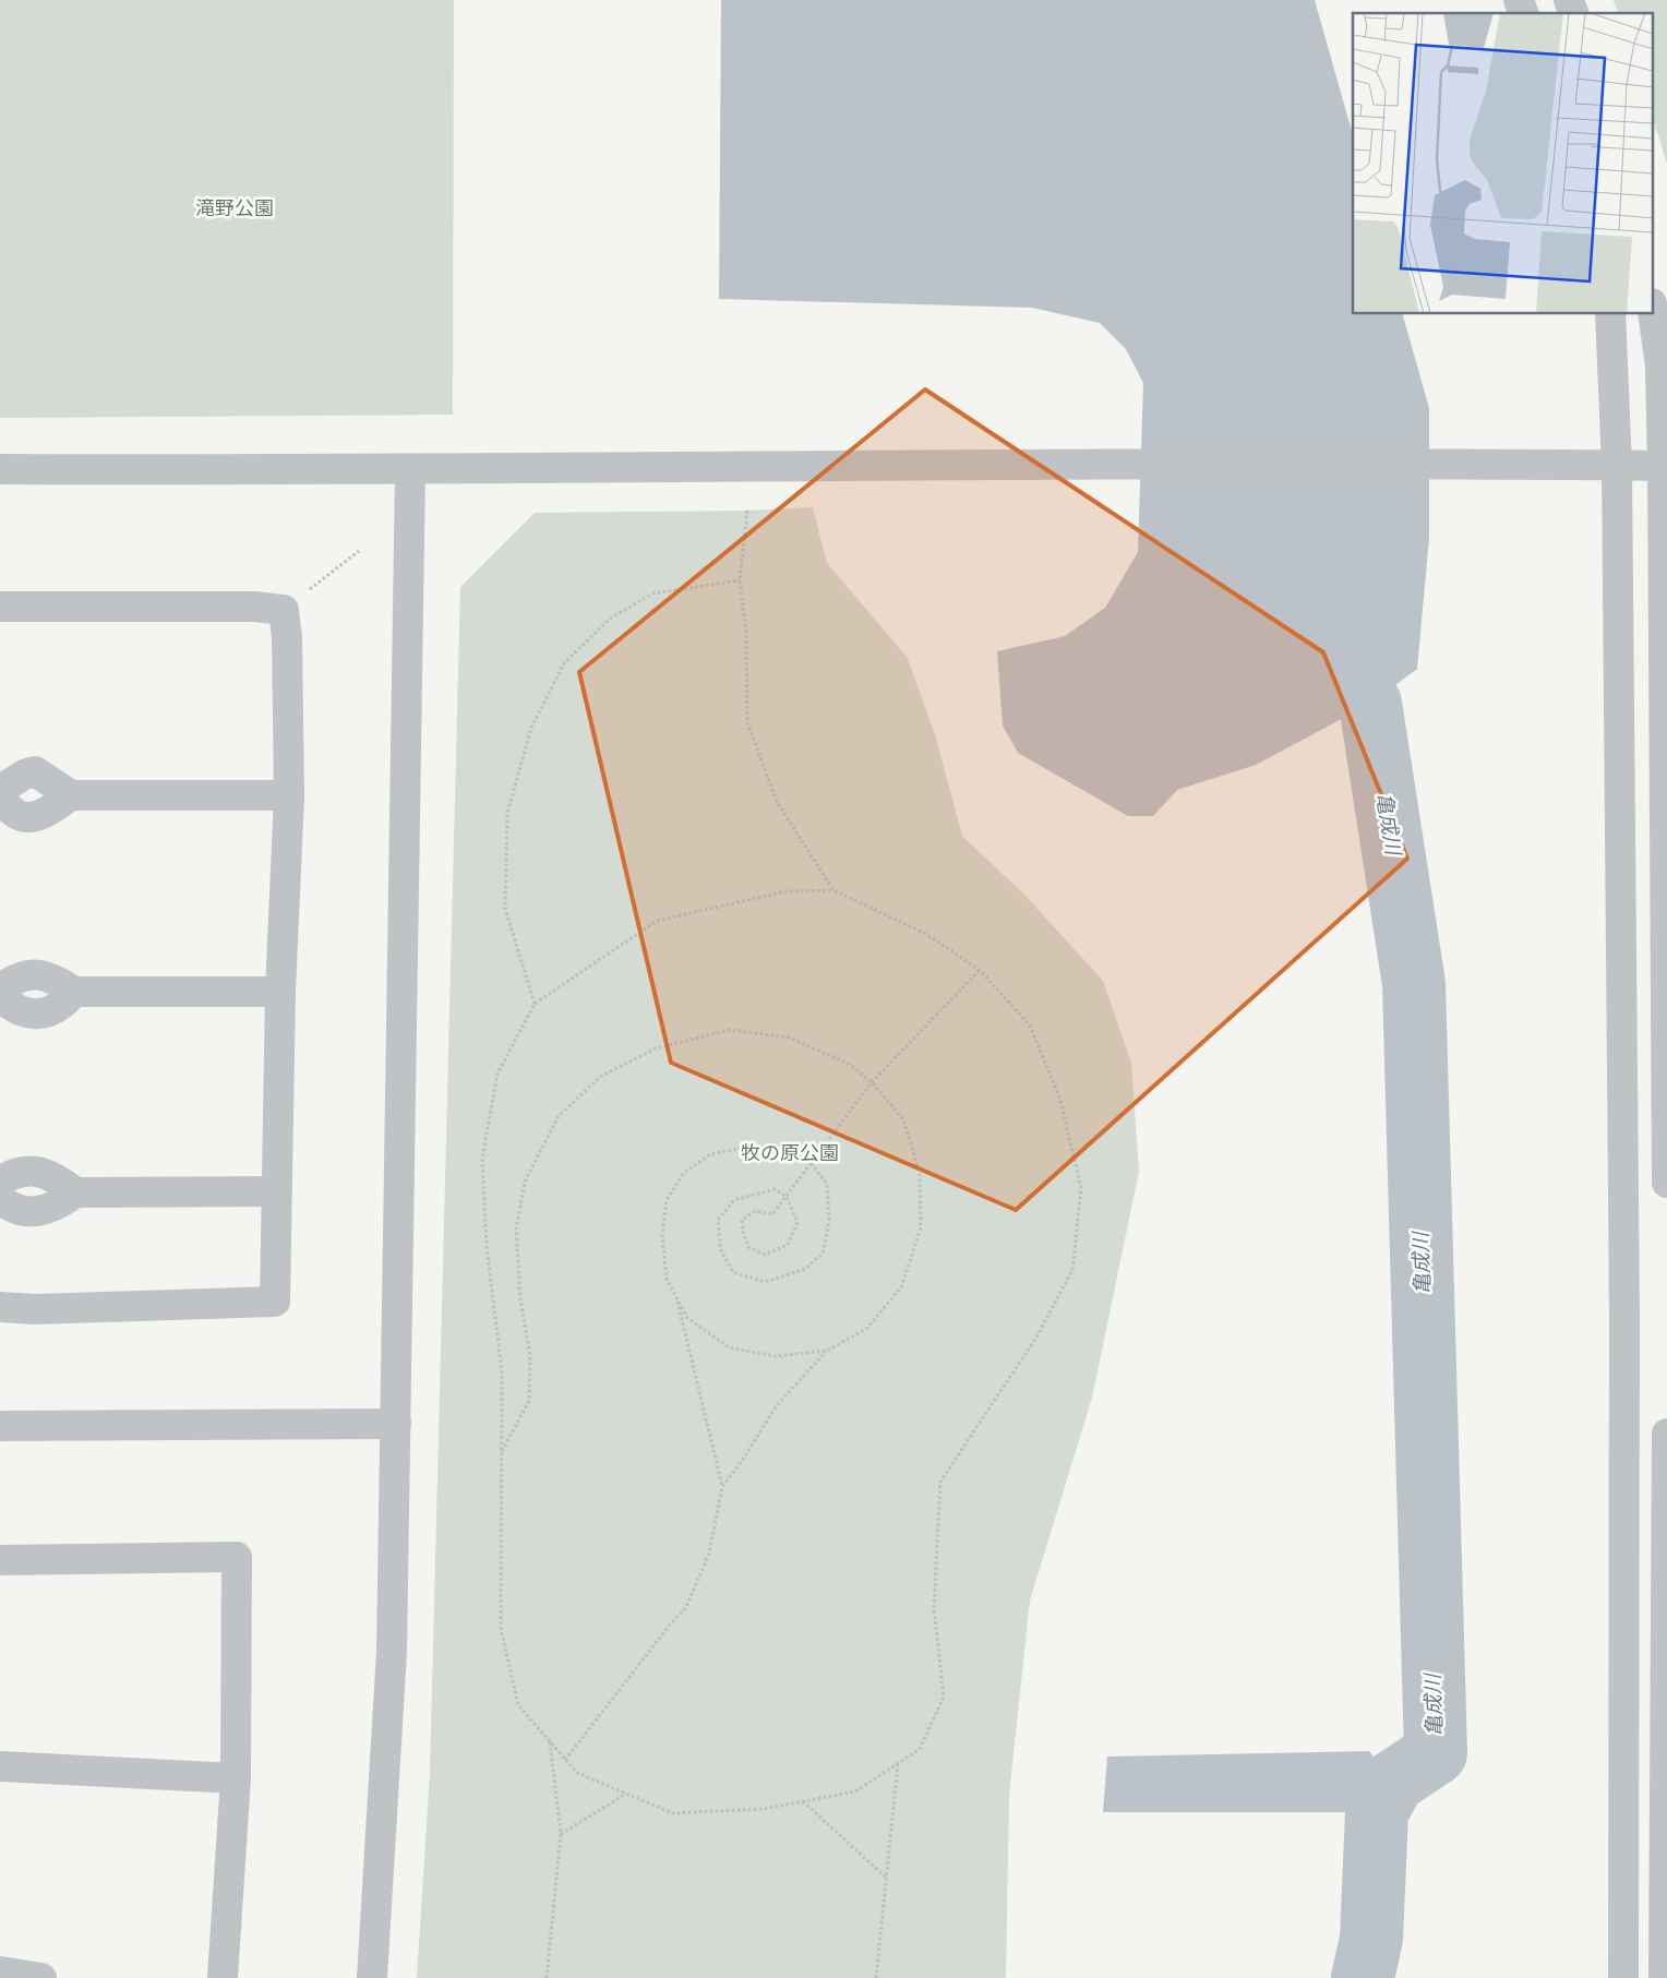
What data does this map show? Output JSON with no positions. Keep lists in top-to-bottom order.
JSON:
{
  "water": ["亀成川"],
  "parks": ["滝野公園", "牧の原公園"]
}
